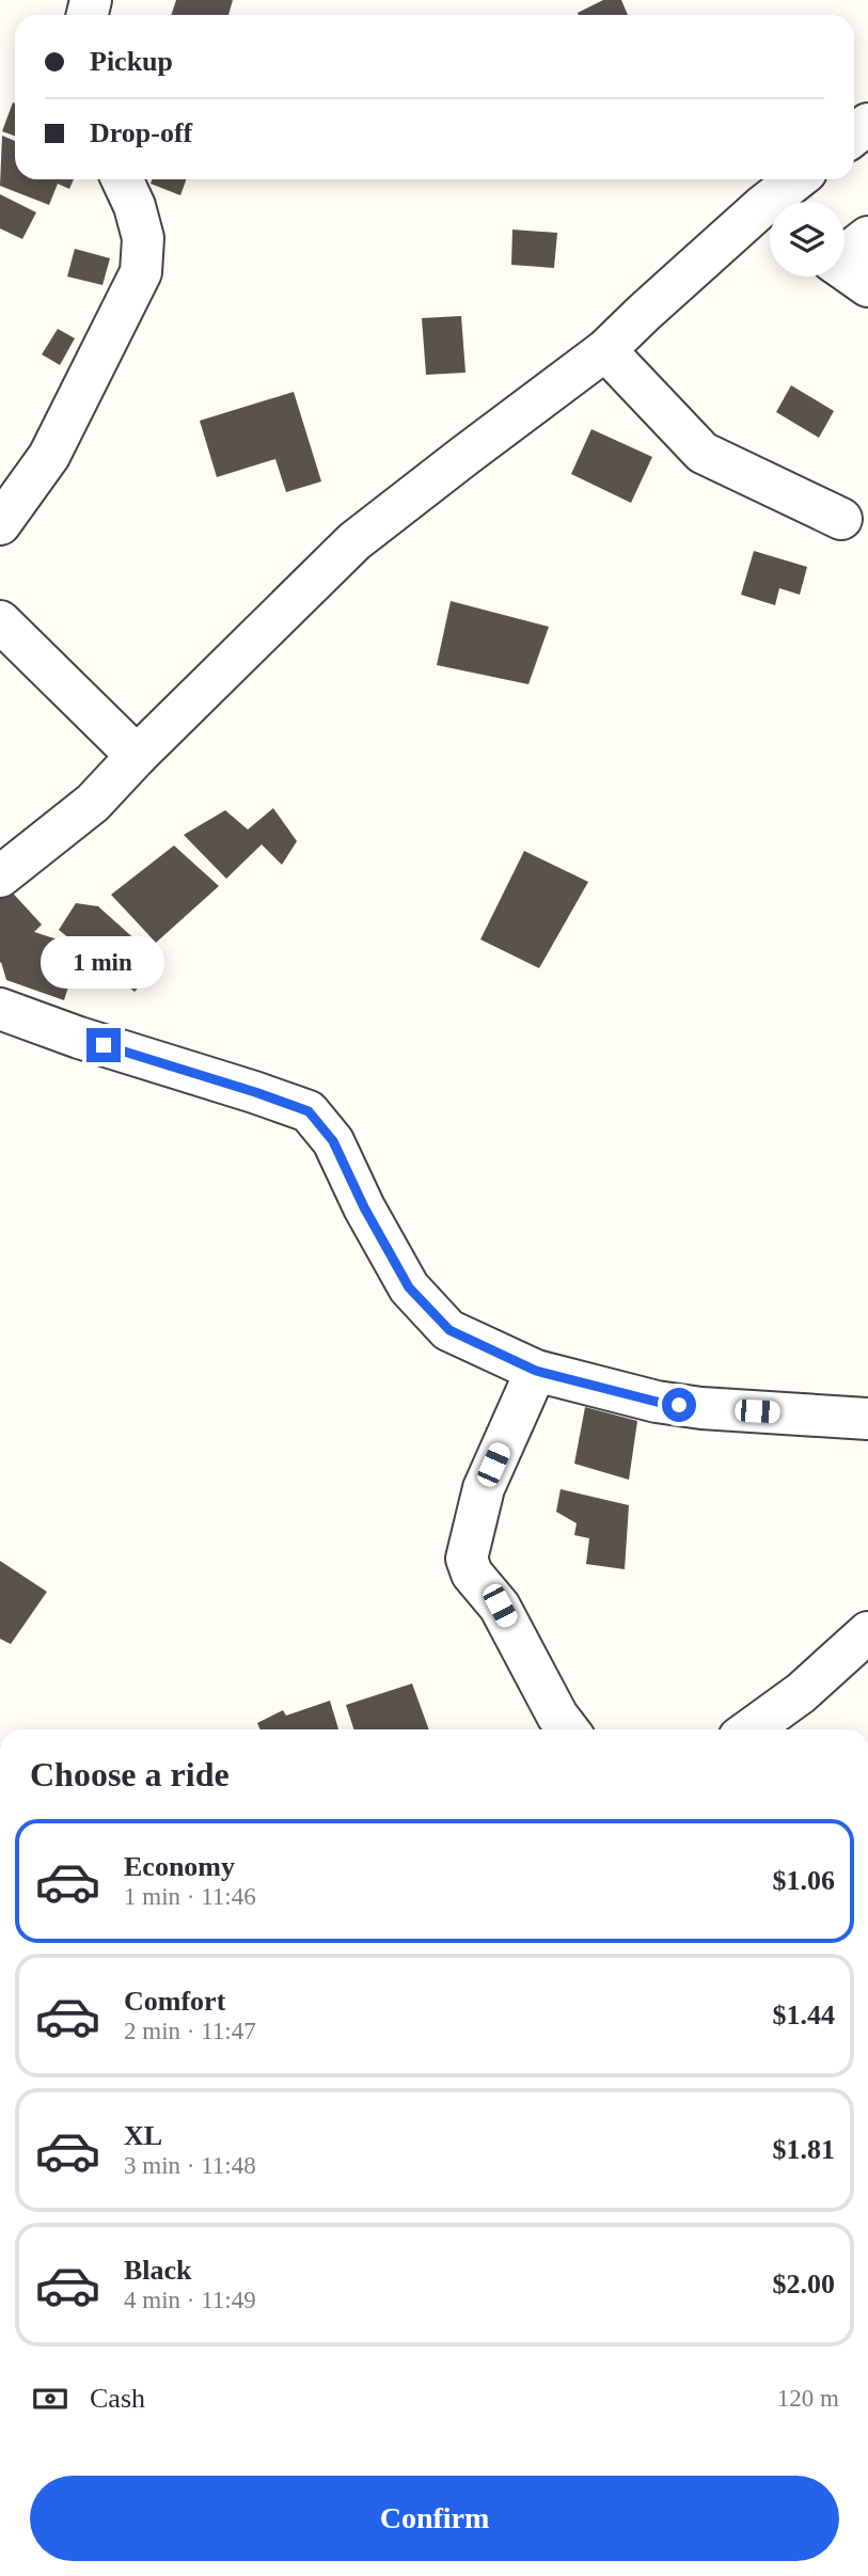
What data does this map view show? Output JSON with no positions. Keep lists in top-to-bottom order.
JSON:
{
  "page": {
    "banner": ["Pickup", "Drop-off"],
    "bubble": "1 min",
    "heading": "Choose a ride",
    "list": [
      {
        "name": "Economy",
        "note": "1 min · 11:46",
        "value": "$1.06"
      },
      {
        "name": "Comfort",
        "note": "2 min · 11:47",
        "value": "$1.44"
      },
      {
        "name": "XL",
        "note": "3 min · 11:48",
        "value": "$1.81"
      },
      {
        "name": "Black",
        "note": "4 min · 11:49",
        "value": "$2.00"
      }
    ],
    "pay": ["Cash", "120 m"],
    "buttons": "Confirm"
  }
}
